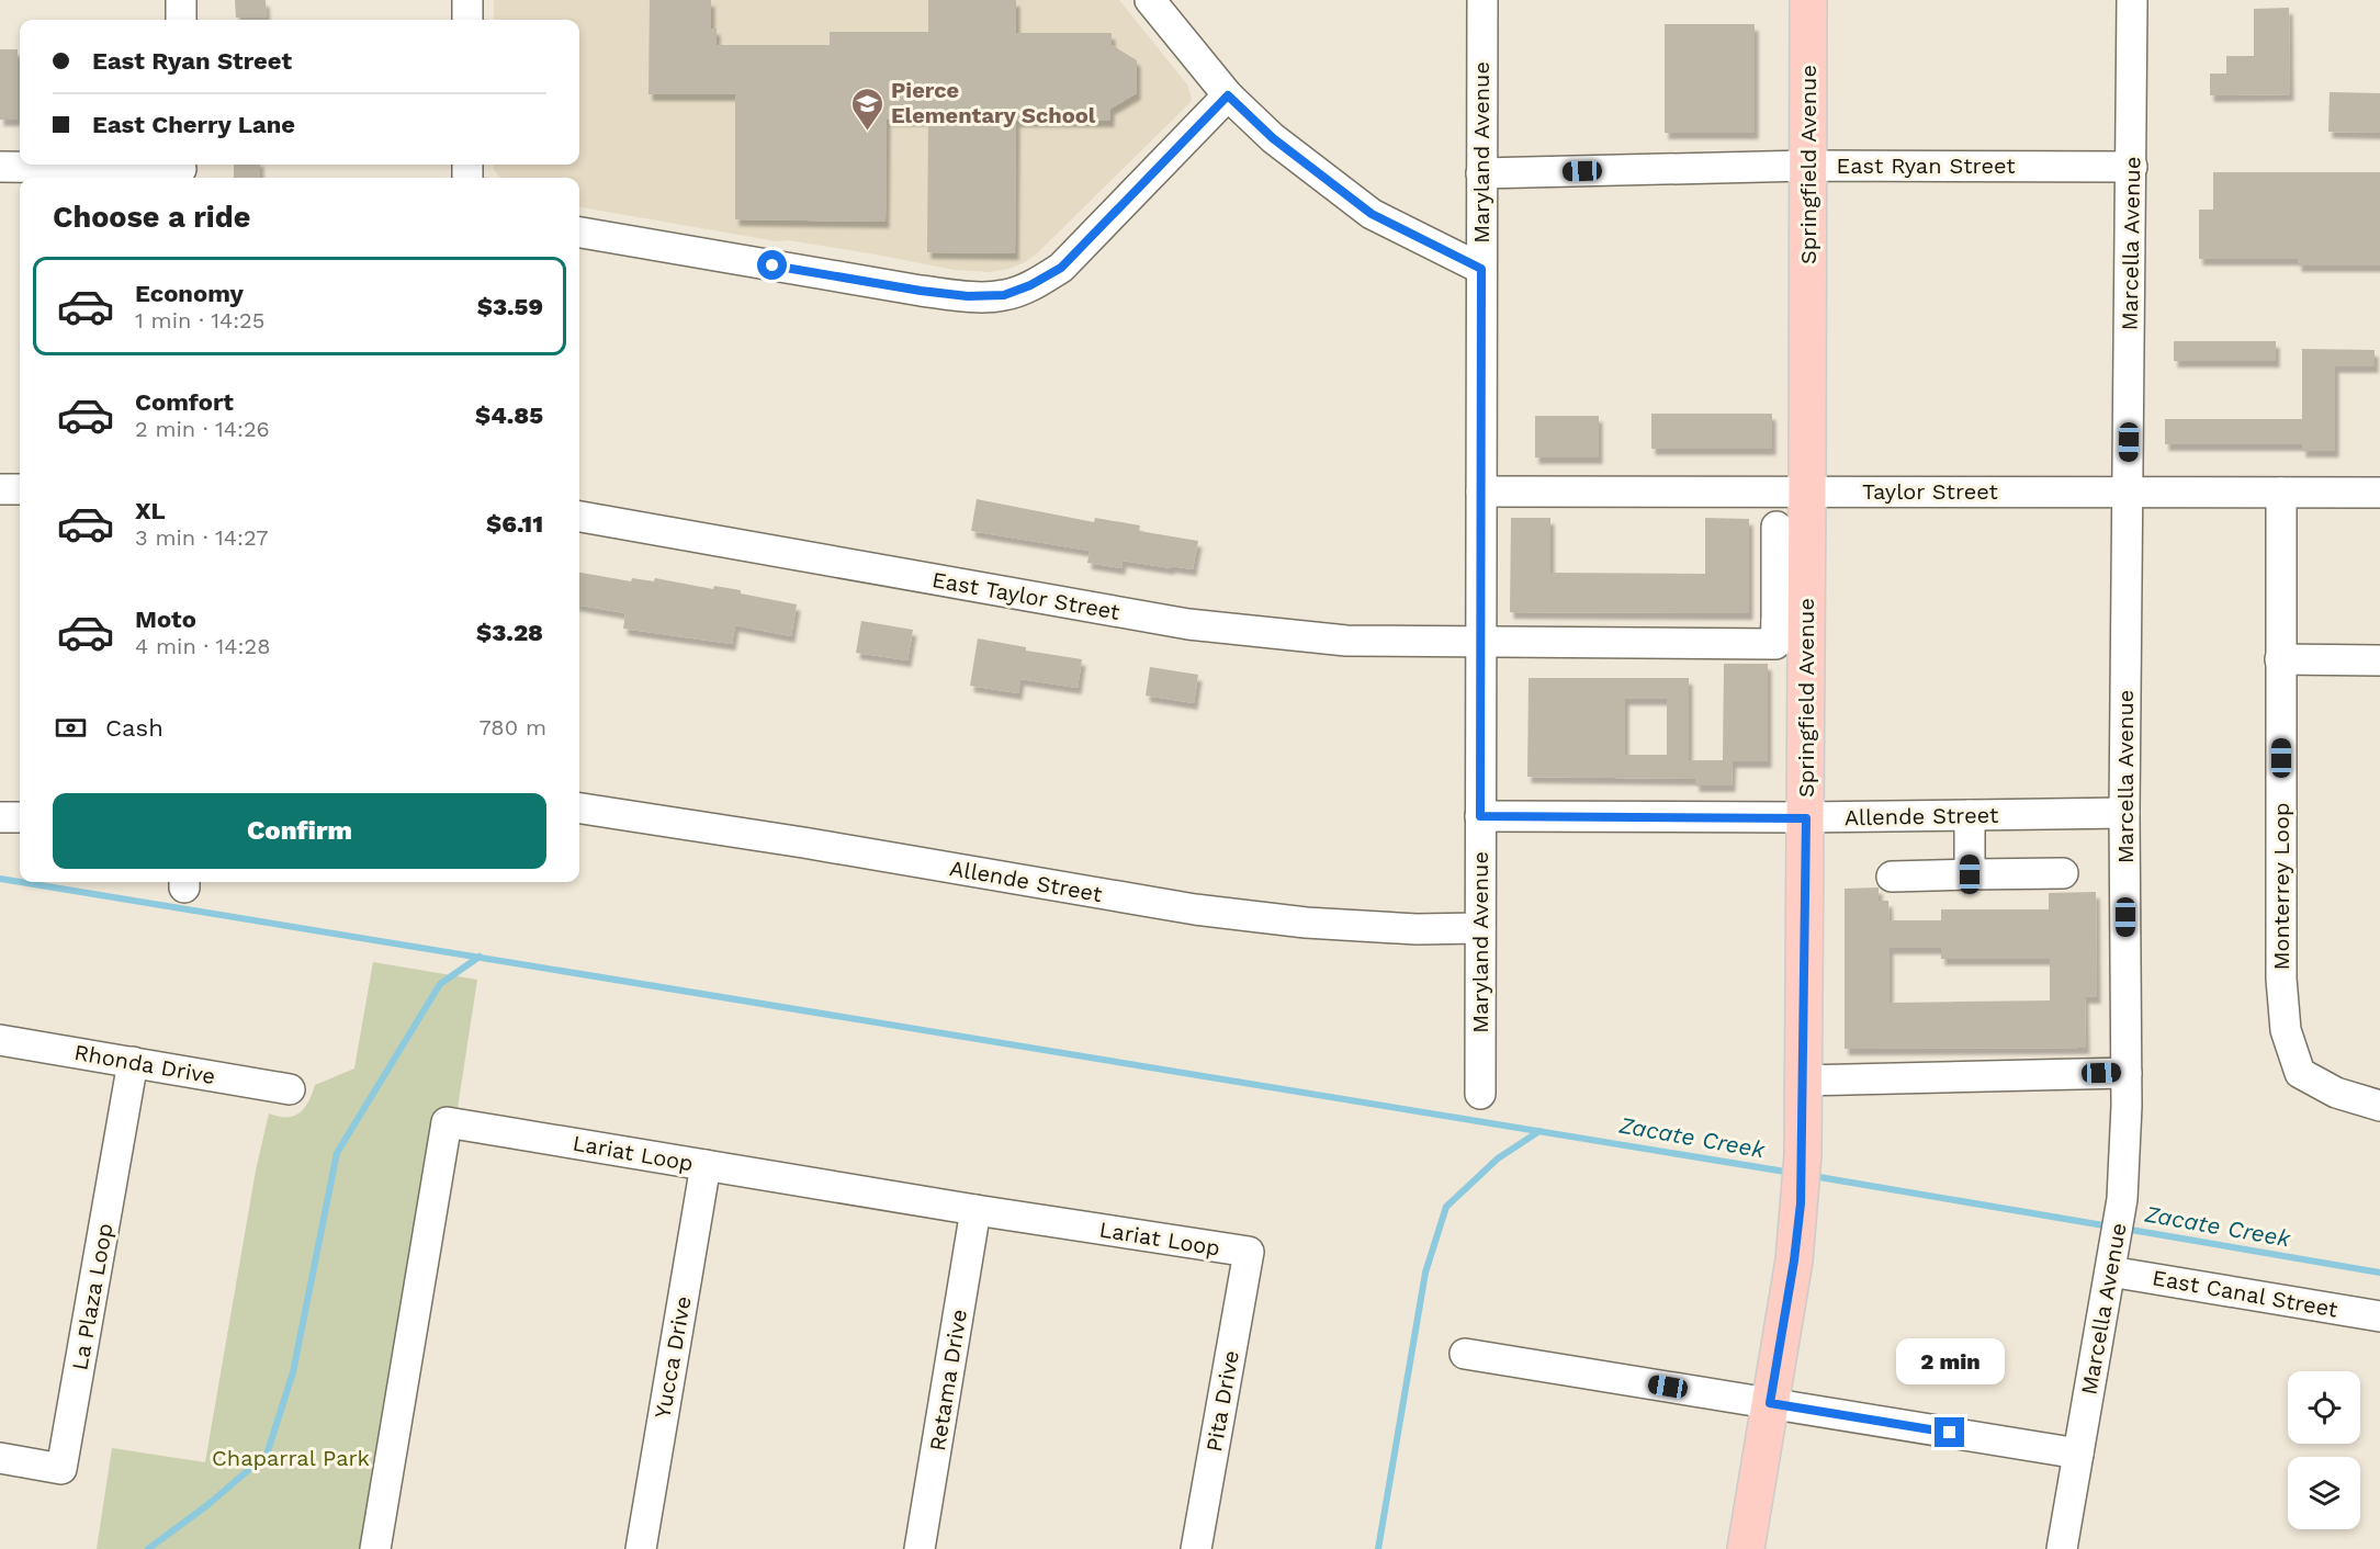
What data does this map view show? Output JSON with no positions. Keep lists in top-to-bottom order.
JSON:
{
  "streets": {
    "main road": ["Springfield Avenue"],
    "street": [
      "Maryland Avenue",
      "East Ryan Street",
      "Marcella Avenue",
      "Taylor Street",
      "East Taylor Street",
      "Allende Street",
      "Monterrey Loop",
      "Rhonda Drive",
      "Lariat Loop",
      "East Canal Street",
      "La Plaza Loop",
      "Yucca Drive",
      "Retama Drive",
      "Pita Drive"
    ]
  },
  "crossings": [
    ["Maryland Avenue", "East Ryan Street"],
    ["Maryland Avenue", "Taylor Street"],
    ["Maryland Avenue", "East Taylor Street"],
    ["Maryland Avenue", "Allende Street"],
    ["Springfield Avenue", "East Ryan Street"],
    ["Springfield Avenue", "Taylor Street"],
    ["Springfield Avenue", "East Taylor Street"],
    ["Springfield Avenue", "Allende Street"],
    ["East Ryan Street", "Marcella Avenue"],
    ["Marcella Avenue", "Taylor Street"],
    ["Marcella Avenue", "Allende Street"],
    ["Marcella Avenue", "East Canal Street"],
    ["Taylor Street", "Monterrey Loop"],
    ["Rhonda Drive", "La Plaza Loop"],
    ["Lariat Loop", "Yucca Drive"],
    ["Lariat Loop", "Retama Drive"],
    ["Lariat Loop", "Pita Drive"]
  ],
  "water": ["Zacate Creek"],
  "parks": ["Chaparral Park"],
  "places": {
    "school or university": ["Pierce Elementary School"]
  },
  "page": {
    "banner": ["East Ryan Street", "East Cherry Lane"],
    "heading": "Choose a ride",
    "list": [
      {
        "name": "Economy",
        "note": "1 min · 14:25",
        "value": "$3.59"
      },
      {
        "name": "Comfort",
        "note": "2 min · 14:26",
        "value": "$4.85"
      },
      {
        "name": "XL",
        "note": "3 min · 14:27",
        "value": "$6.11"
      },
      {
        "name": "Moto",
        "note": "4 min · 14:28",
        "value": "$3.28"
      }
    ],
    "pay": ["Cash", "780 m"],
    "buttons": "Confirm",
    "bubble": "2 min"
  }
}
